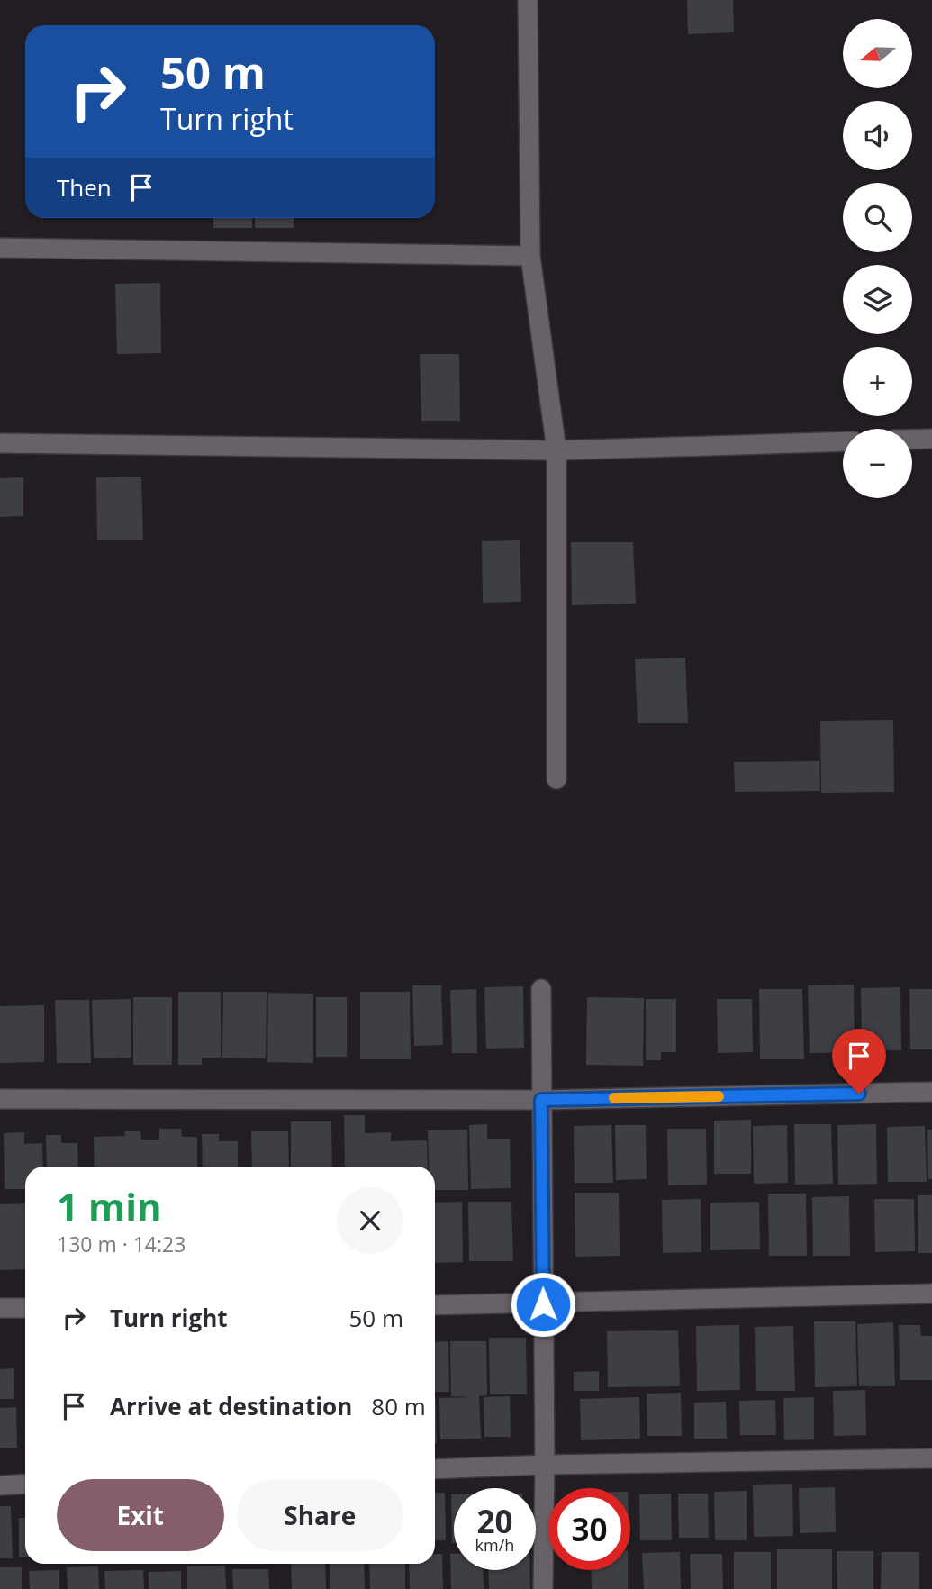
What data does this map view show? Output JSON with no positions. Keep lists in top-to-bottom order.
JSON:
{
  "north": "left",
  "page": {
    "map_buttons": ["+", "−"],
    "turn": ["50 m", "Turn right"],
    "then": "Then",
    "heading": ["1 min", "130 m · 14:23"],
    "list": [
      {
        "name": "Turn right",
        "value": "50 m"
      },
      {
        "name": "Arrive at destination",
        "value": "80 m"
      }
    ],
    "buttons": ["Exit", "Share"],
    "speed": "20 km/h",
    "limit": "30"
  }
}
